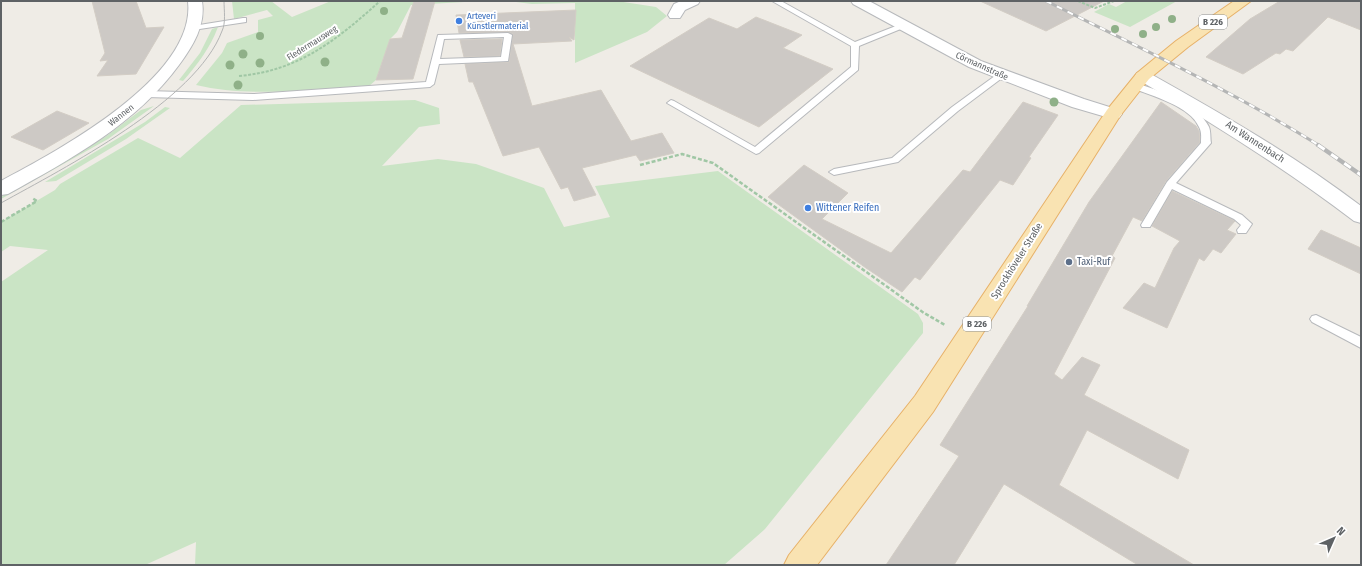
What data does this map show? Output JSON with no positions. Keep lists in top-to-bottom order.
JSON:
{
  "streets": {
    "main road": ["B 226", "Sprockhöveler Straße"],
    "street": ["Cörmannstraße", "Wannen", "Am Wannenbach"],
    "path": ["Fledermausweg"]
  },
  "crossings": [
    ["Cörmannstraße", "Sprockhöveler Straße"],
    ["Am Wannenbach", "Sprockhöveler Straße"]
  ],
  "places": ["Arteveri Künstlermaterial", "Wittener Reifen", "Taxi-Ruf"],
  "north": "top right"
}
